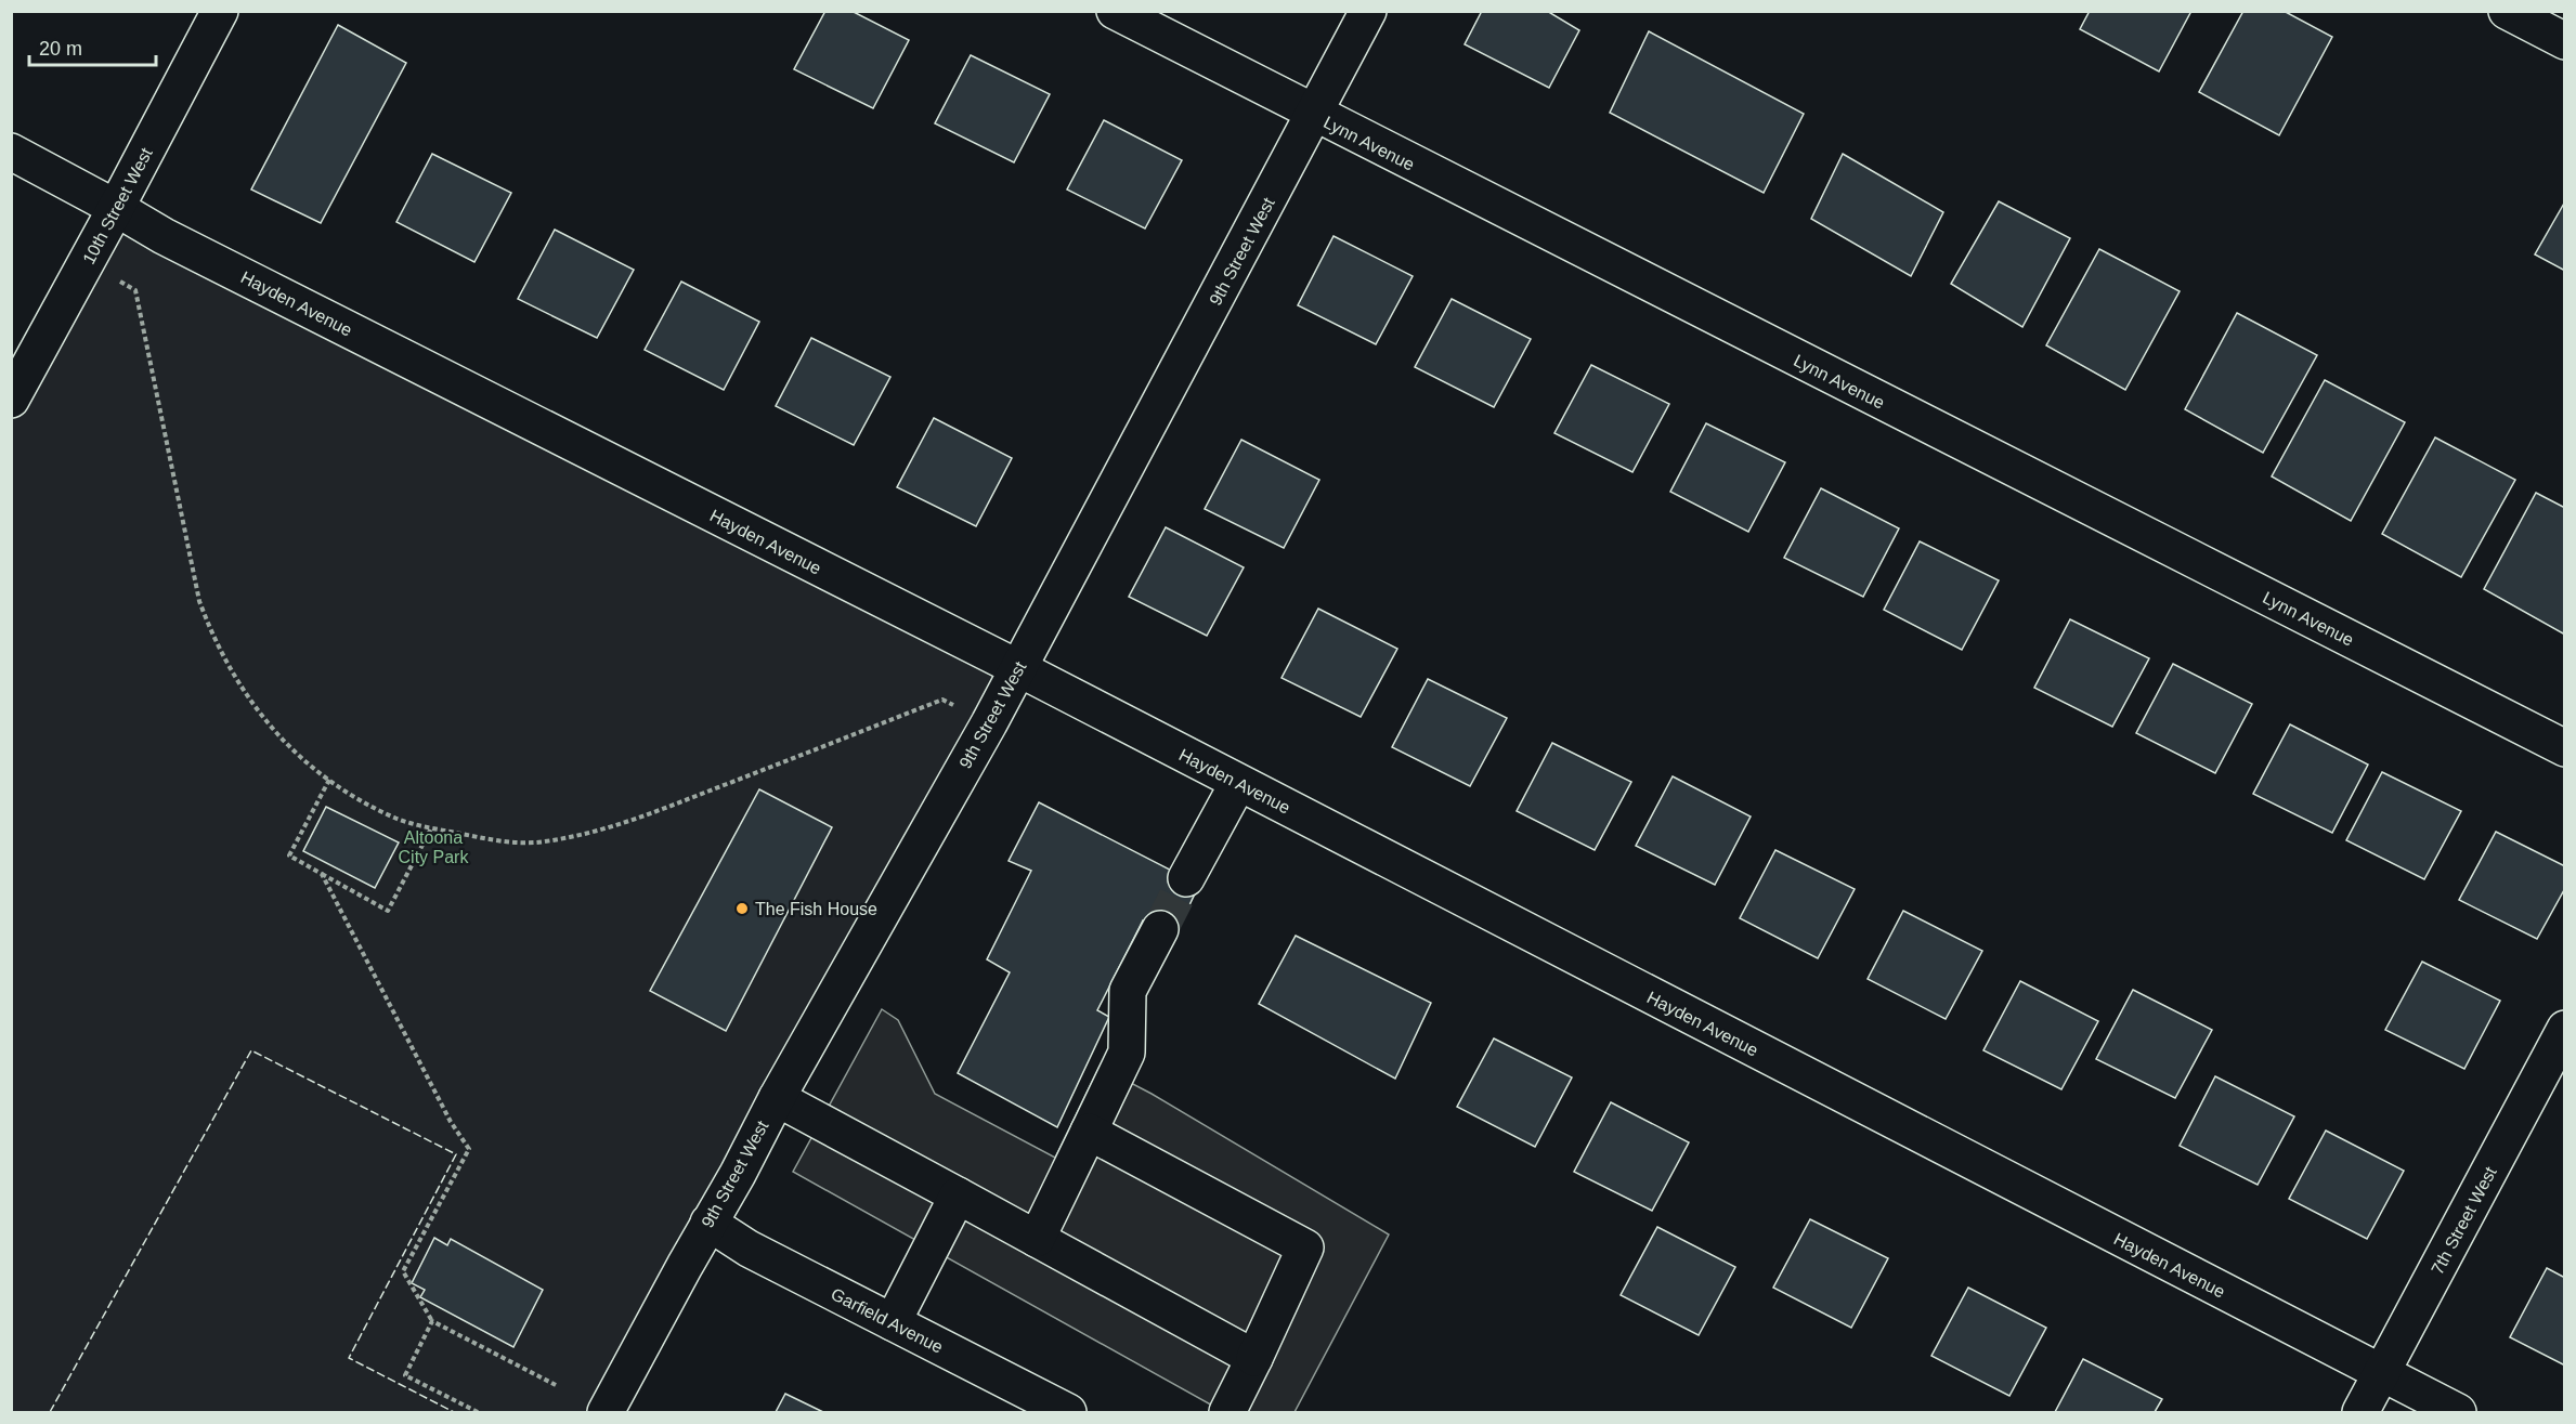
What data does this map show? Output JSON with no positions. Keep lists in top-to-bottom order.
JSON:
{
  "streets": {
    "street": [
      "Lynn Avenue",
      "10th Street West",
      "9th Street West",
      "Hayden Avenue",
      "7th Street West",
      "Garfield Avenue"
    ]
  },
  "crossings": [
    ["Lynn Avenue", "9th Street West"],
    ["10th Street West", "Hayden Avenue"],
    ["9th Street West", "Hayden Avenue"],
    ["9th Street West", "Garfield Avenue"],
    ["Hayden Avenue", "7th Street West"]
  ],
  "parks": ["Altoona City Park"],
  "places": ["The Fish House"],
  "scale_bar": "20 m"
}
